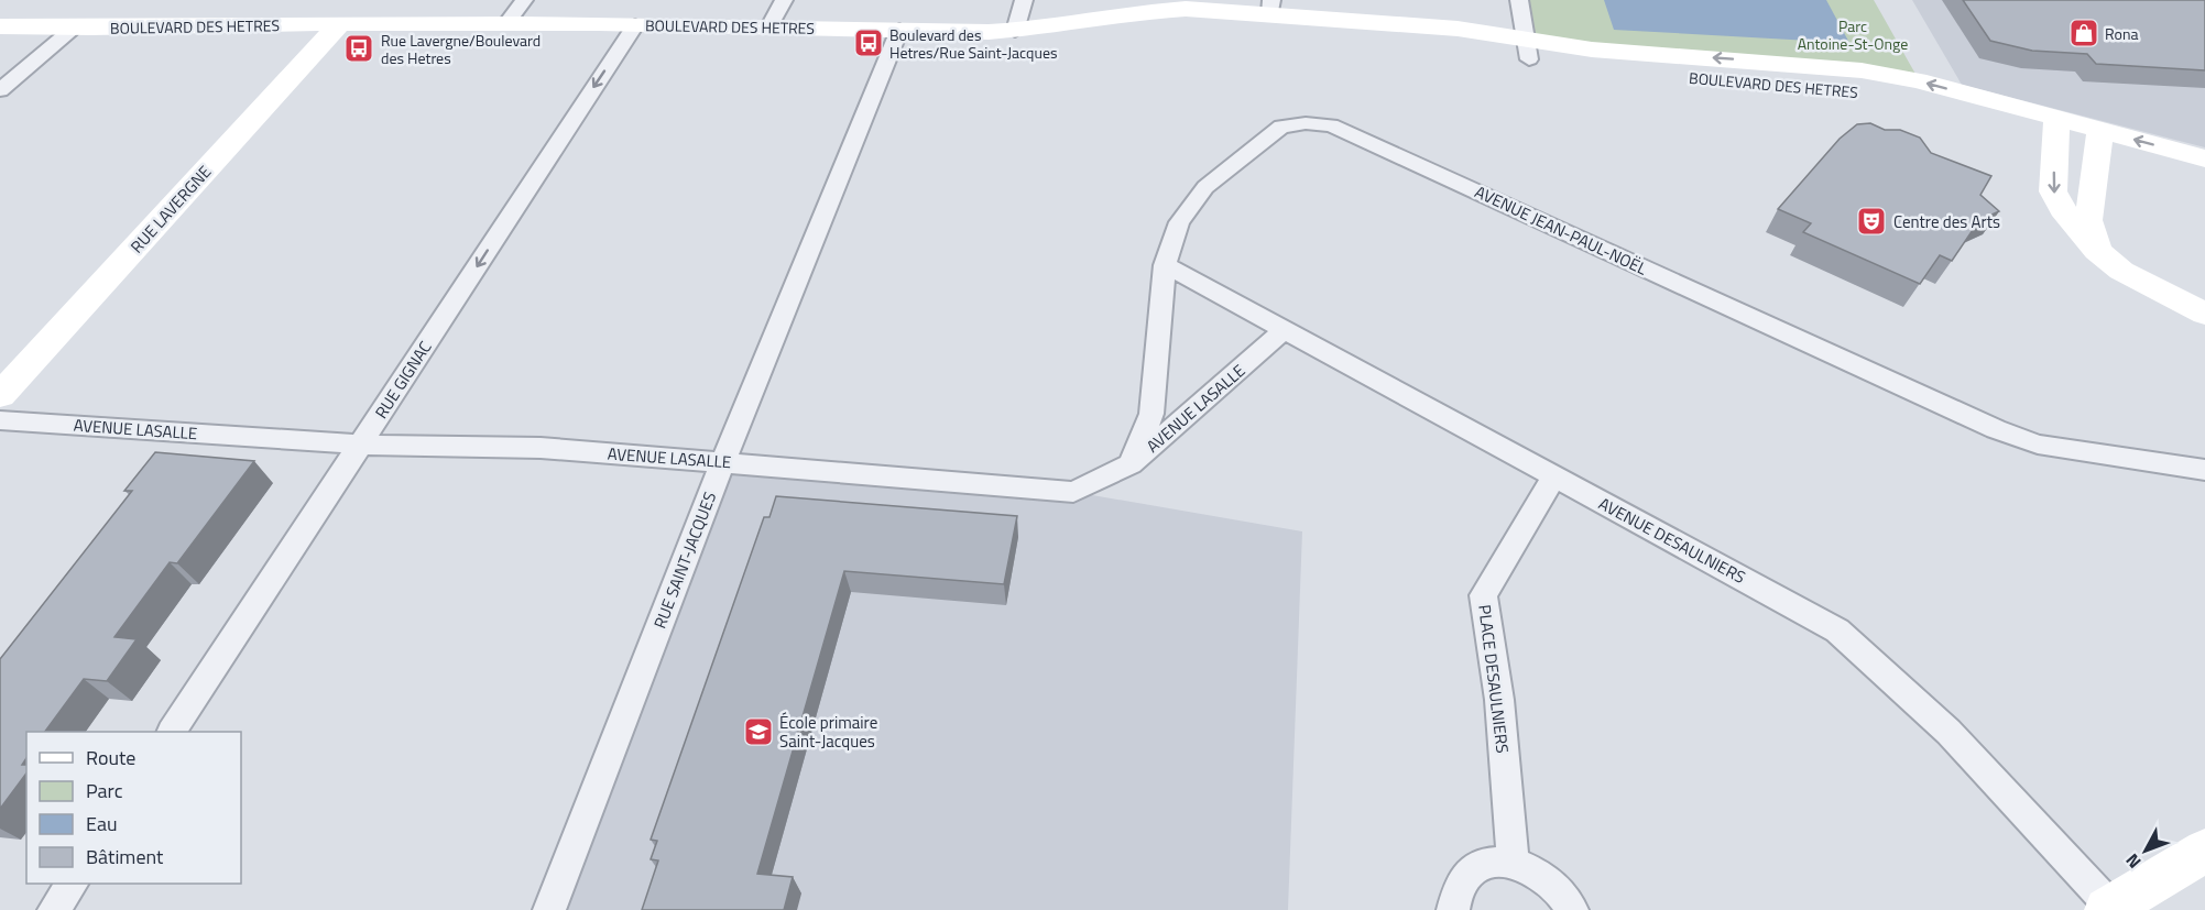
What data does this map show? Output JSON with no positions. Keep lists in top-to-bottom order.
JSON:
{
  "streets": {
    "street": [
      "BOULEVARD DES HETRES",
      "RUE LAVERGNE",
      "AVENUE JEAN-PAUL-NOËL",
      "RUE GIGNAC",
      "AVENUE LASALLE",
      "AVENUE DESAULNIERS",
      "RUE SAINT-JACQUES",
      "PLACE DESAULNIERS"
    ]
  },
  "crossings": [
    ["BOULEVARD DES HETRES", "RUE LAVERGNE"],
    ["BOULEVARD DES HETRES", "RUE GIGNAC"],
    ["BOULEVARD DES HETRES", "RUE SAINT-JACQUES"],
    ["AVENUE JEAN-PAUL-NOËL", "AVENUE LASALLE"],
    ["AVENUE JEAN-PAUL-NOËL", "AVENUE DESAULNIERS"],
    ["RUE GIGNAC", "AVENUE LASALLE"],
    ["AVENUE LASALLE", "AVENUE DESAULNIERS"],
    ["AVENUE LASALLE", "RUE SAINT-JACQUES"],
    ["AVENUE DESAULNIERS", "PLACE DESAULNIERS"]
  ],
  "one_way": ["RUE GIGNAC"],
  "parks": ["Parc Antoine-St-Onge"],
  "places": {
    "shop": ["Rona"],
    "bus stop": ["Boulevard des Hetres/Rue Saint-Jacques", "Rue Lavergne/Boulevard des Hetres"],
    "theatre": ["Centre des Arts"],
    "school or university": ["École primaire Saint-Jacques"]
  },
  "legend": [
    "Route",
    "Parc",
    "Eau",
    "Bâtiment"
  ],
  "north": "bottom left"
}
